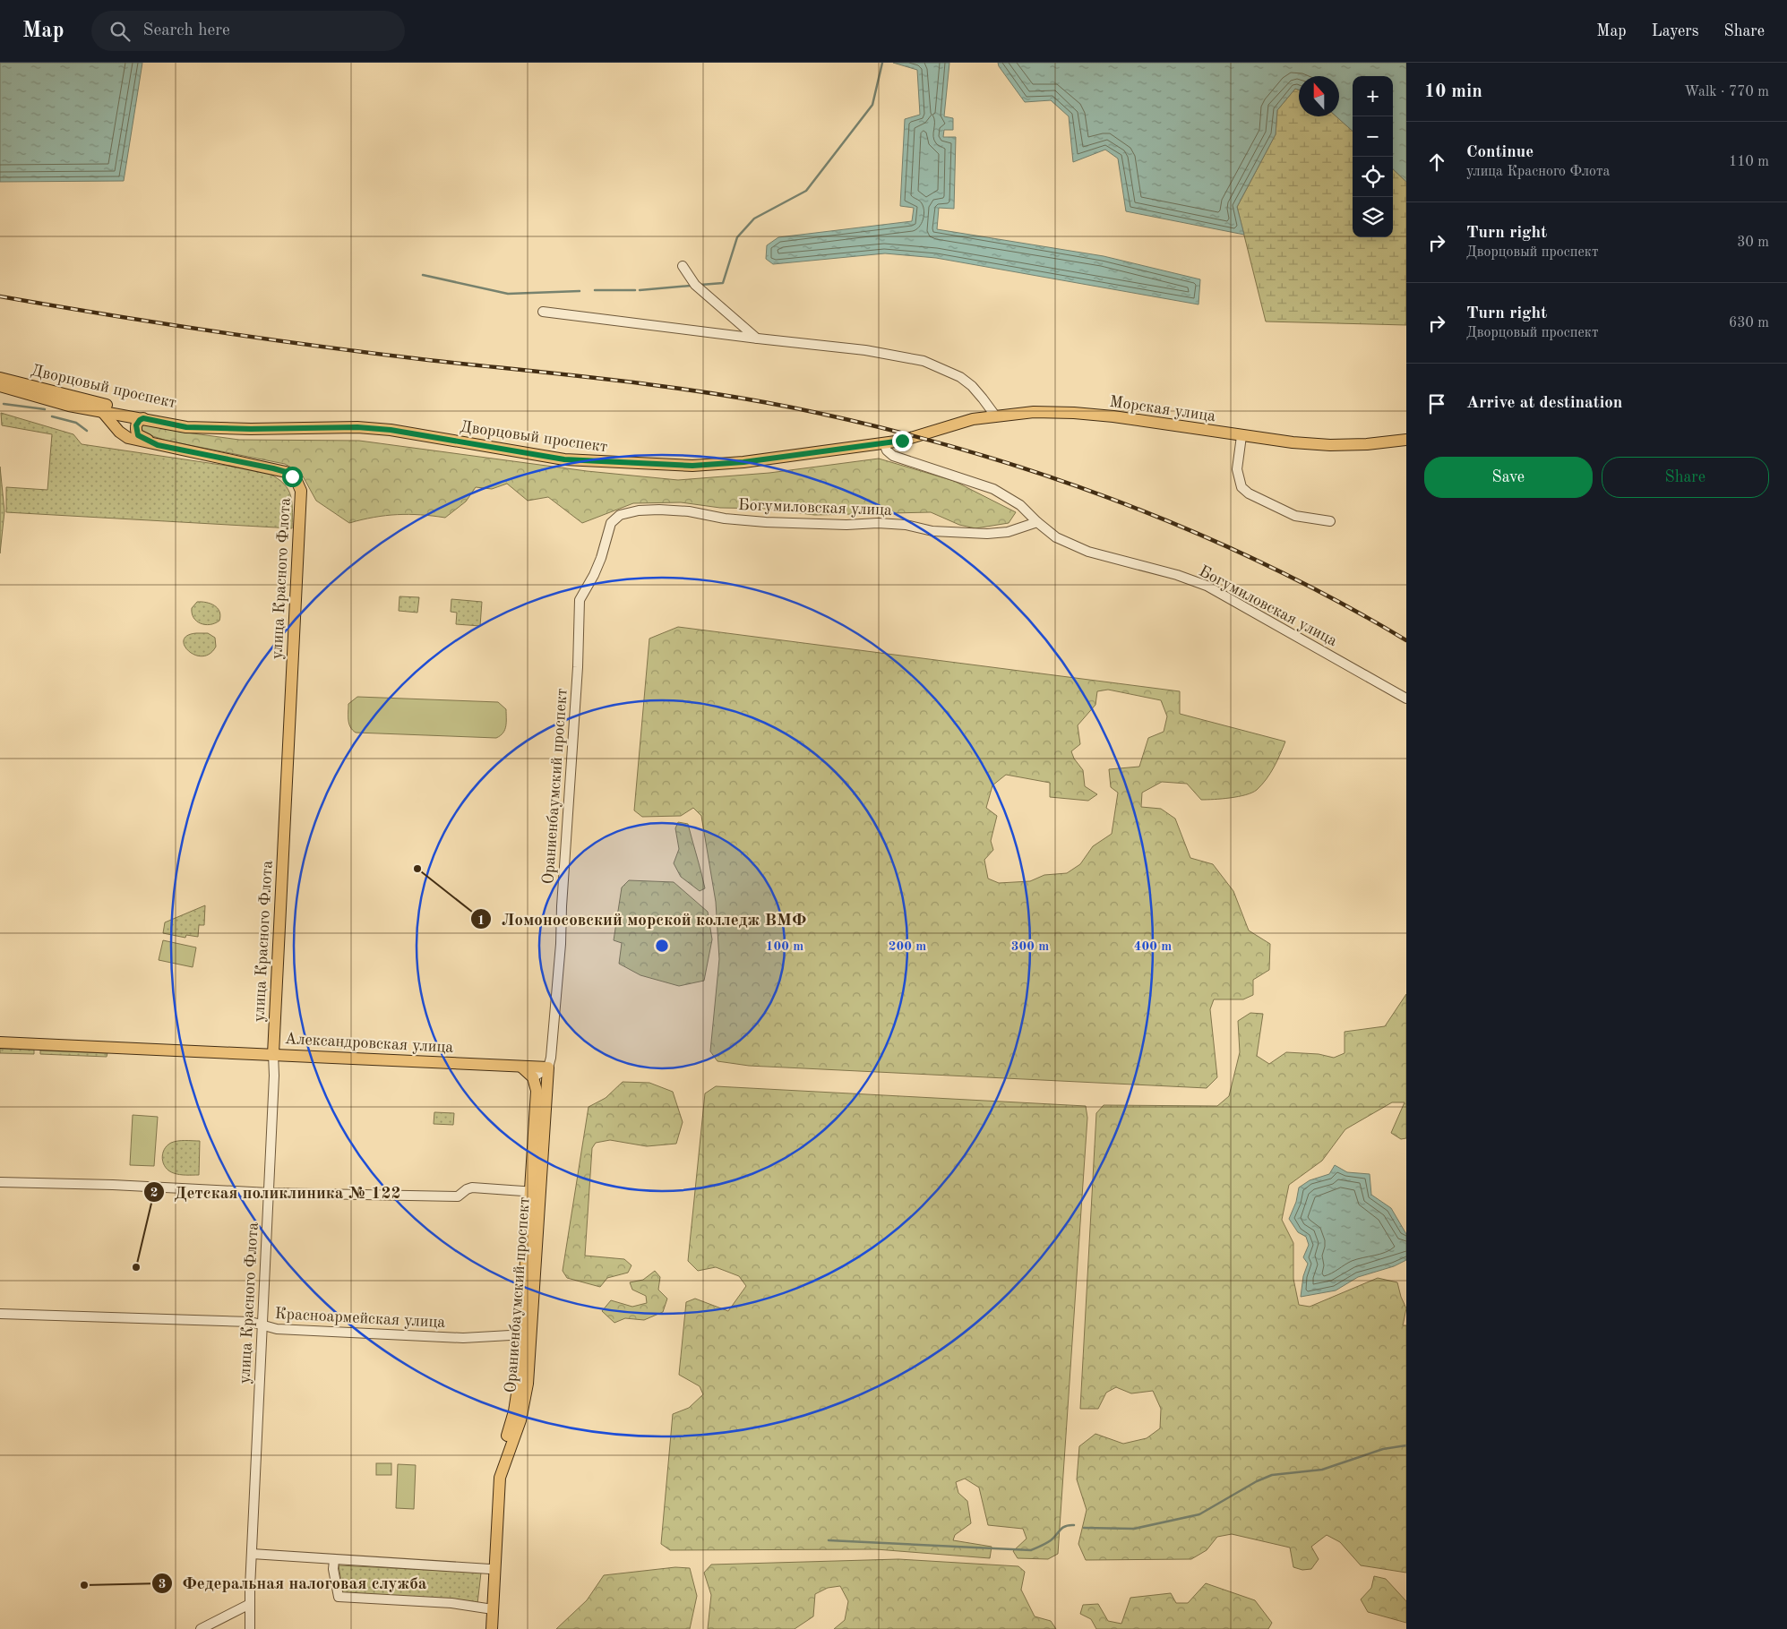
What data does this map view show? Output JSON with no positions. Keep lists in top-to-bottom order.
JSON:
{
  "streets": {
    "main road": [
      "Дворцовый проспект",
      "Морская улица",
      "улица Красного Флота",
      "Ораниенбаумский проспект",
      "Александровская улица"
    ],
    "street": ["Богумиловская улица", "Красноармейская улица"]
  },
  "crossings": [
    ["Дворцовый проспект", "Морская улица"],
    ["Дворцовый проспект", "Богумиловская улица"],
    ["Дворцовый проспект", "улица Красного Флота"],
    ["Богумиловская улица", "Ораниенбаумский проспект"],
    ["улица Красного Флота", "Александровская улица"],
    ["улица Красного Флота", "Красноармейская улица"],
    ["Ораниенбаумский проспект", "Александровская улица"],
    ["Ораниенбаумский проспект", "Красноармейская улица"]
  ],
  "places": ["Ломоносовский морской колледж ВМФ", "Детская поликлиника № 122", "Федеральная налоговая служба"],
  "north": "top",
  "page": {
    "header": "Map",
    "search": "Search here",
    "nav": ["Map", "Layers", "Share"],
    "heading": ["10 min", "Walk · 770 m"],
    "map_buttons": ["+", "−"],
    "list": [
      ["Continue", "улица Красного Флота", "110 m"],
      ["Turn right", "Дворцовый проспект", "30 m"],
      ["Turn right", "Дворцовый проспект", "630 m"],
      "Arrive at destination"
    ],
    "buttons": ["Save", "Share"]
  },
  "rings": [
    "100 m",
    "200 m",
    "300 m",
    "400 m"
  ]
}
